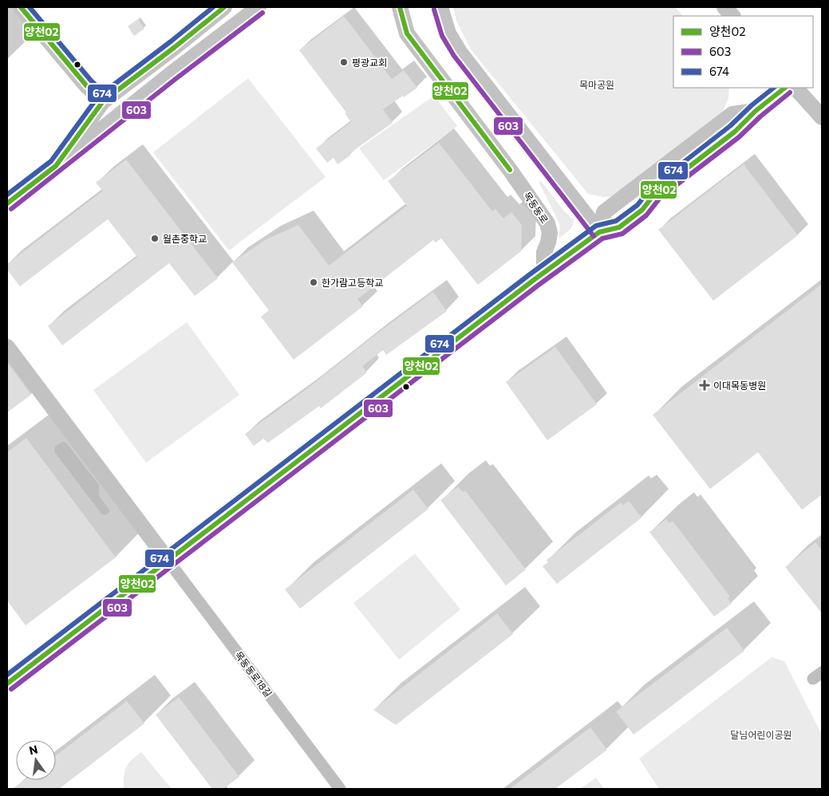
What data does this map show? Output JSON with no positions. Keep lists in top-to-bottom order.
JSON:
{
  "streets": {
    "main road": ["목동동로"],
    "street": ["목동동로18길"]
  },
  "parks": ["목마공원", "달님어린이공원"],
  "places": {
    "other": ["평광교회", "월촌중학교", "한가람고등학교"],
    "health": ["이대목동병원"]
  },
  "lines": ["transit line 양천02", "transit line 674", "transit line 603"],
  "legend": ["양천02", "603", "674"],
  "north": "top"
}
